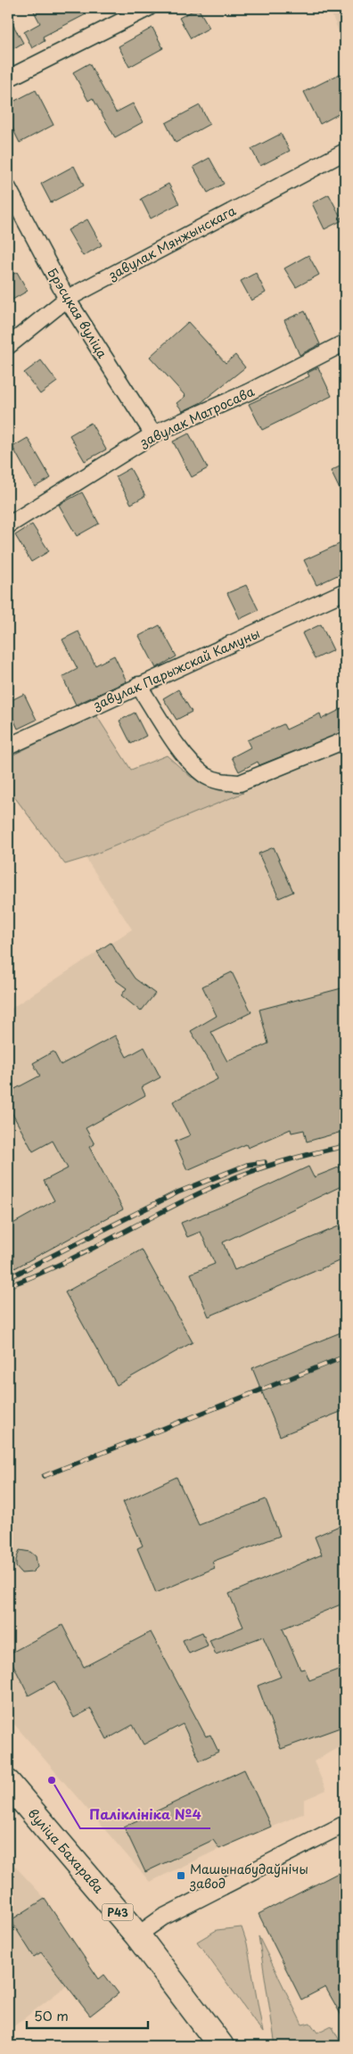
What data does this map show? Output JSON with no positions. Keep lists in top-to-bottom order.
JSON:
{
  "streets": {
    "main road": ["вуліца Бахарава", "Р43"],
    "street": [
      "завулак Мянжынскага",
      "Брэсцкая вуліца",
      "завулак Матросава",
      "завулак Парыжскай Камуны"
    ]
  },
  "crossings": [
    ["завулак Мянжынскага", "Брэсцкая вуліца"],
    ["Брэсцкая вуліца", "завулак Матросава"]
  ],
  "places": {
    "other": ["Паліклініка №4"],
    "transit": ["Машынабудаўнічы завод"]
  },
  "scale_bar": "50 m"
}
